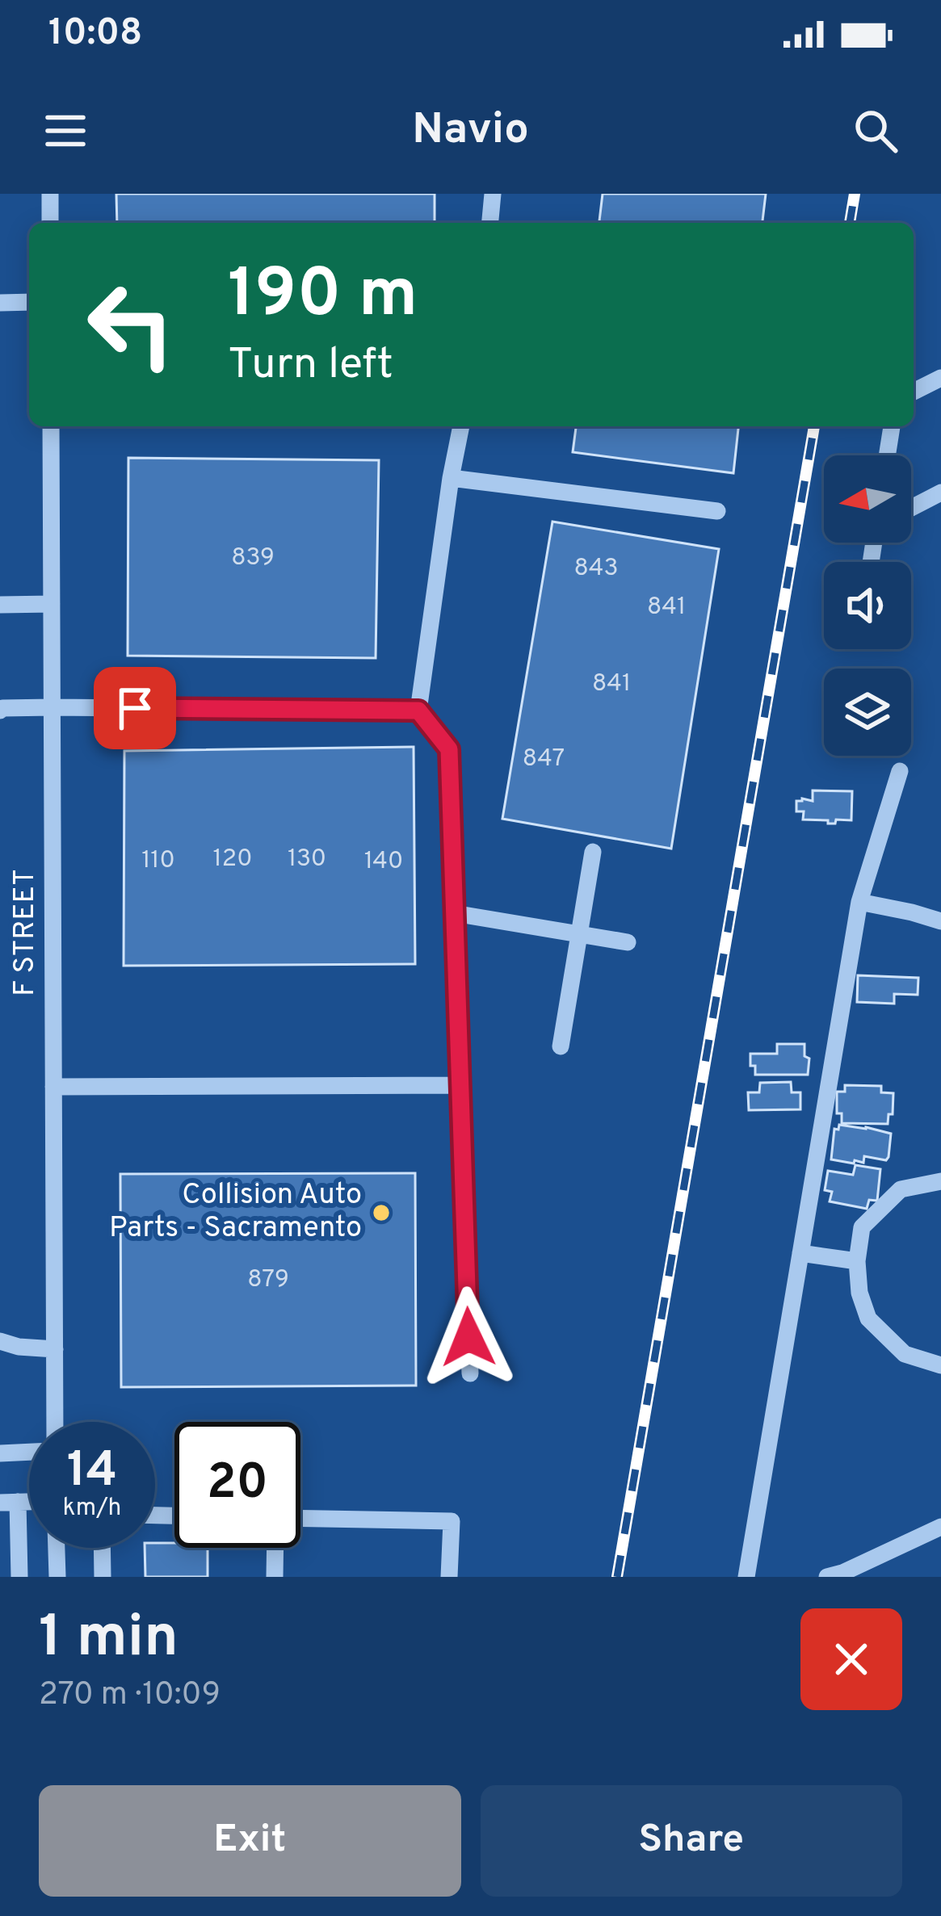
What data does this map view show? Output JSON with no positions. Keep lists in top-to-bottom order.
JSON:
{
  "streets": {
    "street": ["F STREET"]
  },
  "places": ["Collision Auto Parts - Sacramento"],
  "house_numbers": [
    "839",
    "843",
    "841",
    "841",
    "847",
    "120",
    "130",
    "110",
    "140",
    "879"
  ],
  "north": "left",
  "page": {
    "status": "10:08",
    "header": "Navio",
    "turn": ["190 m", "Turn left"],
    "speed": "14 km/h",
    "limit": "20",
    "heading": ["1 min", "270 m · 10:09"],
    "buttons": ["Exit", "Share"]
  }
}
